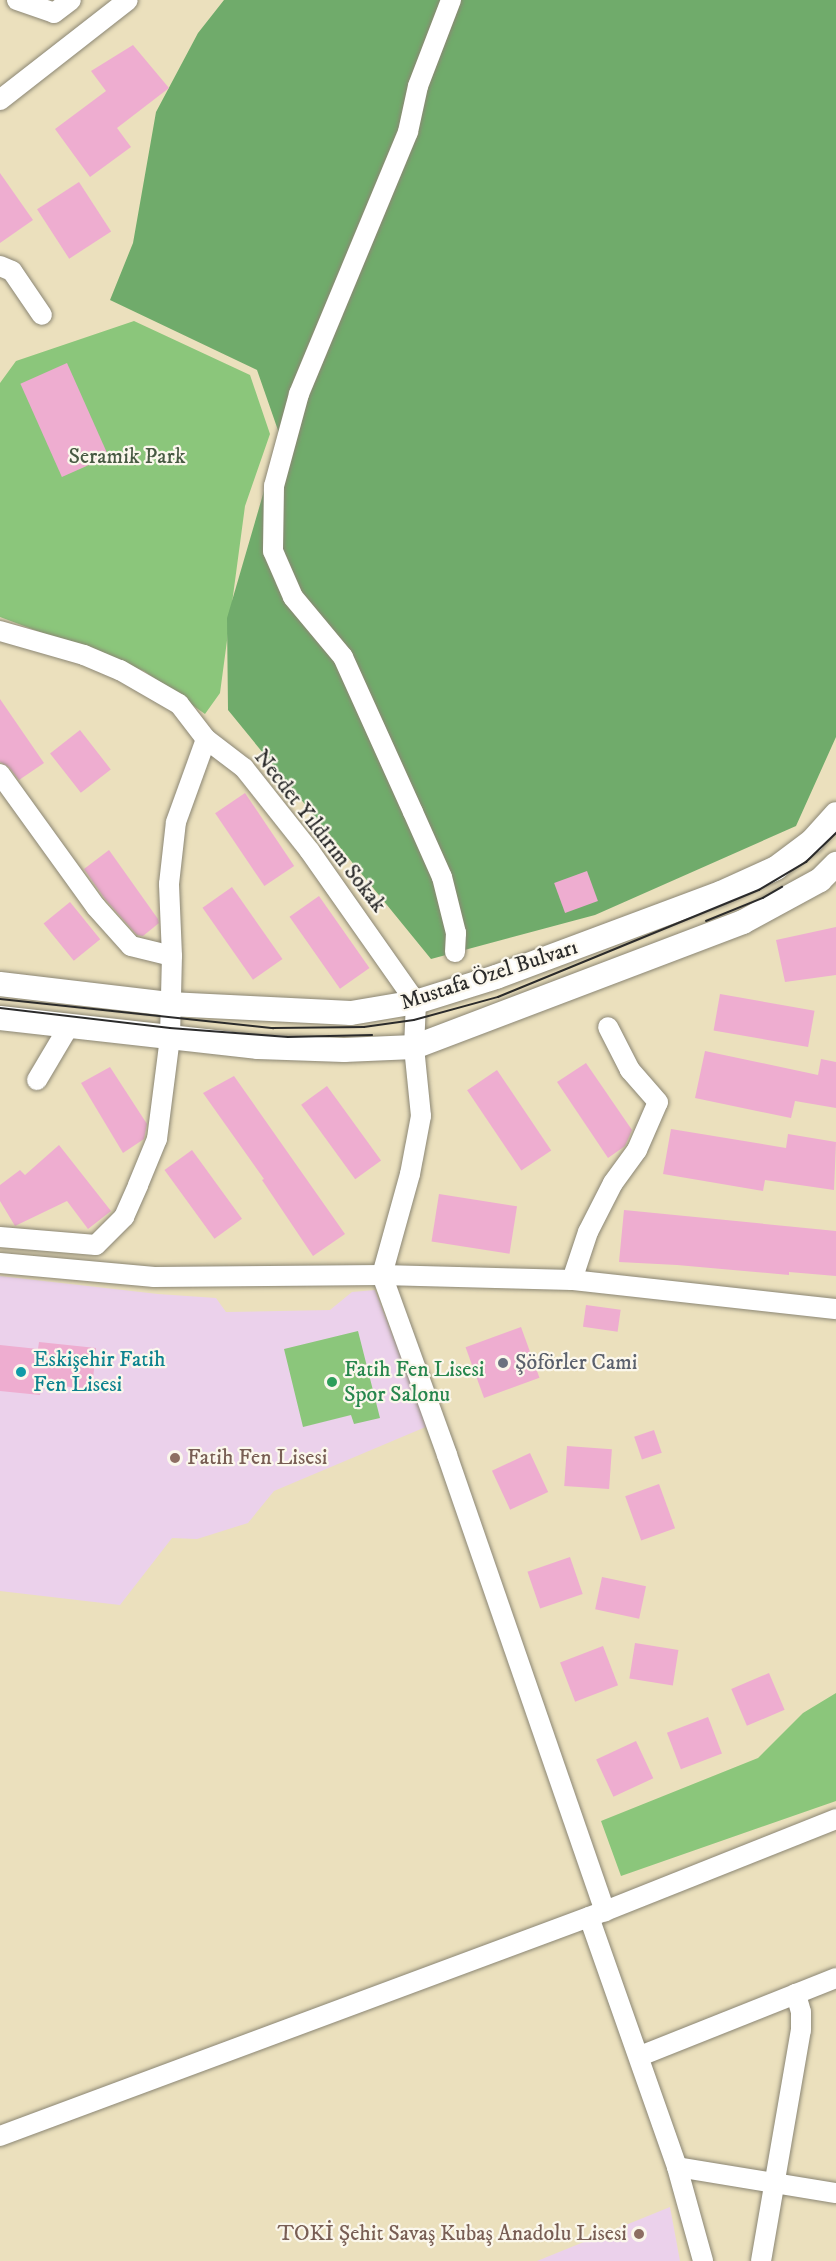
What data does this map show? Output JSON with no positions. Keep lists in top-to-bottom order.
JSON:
{
  "streets": {
    "main road": ["Mustafa Özel Bulvarı"],
    "street": ["Necdet Yıldırım Sokak"]
  },
  "crossings": [
    ["Necdet Yıldırım Sokak", "Mustafa Özel Bulvarı"]
  ],
  "parks": ["Seramik Park"],
  "places": [
    "Şöförler Cami",
    "Eskişehir Fatih Fen Lisesi",
    "Fatih Fen Lisesi Spor Salonu",
    "Fatih Fen Lisesi",
    "TOKİ Şehit Savaş Kubaş Anadolu Lisesi"
  ]
}
